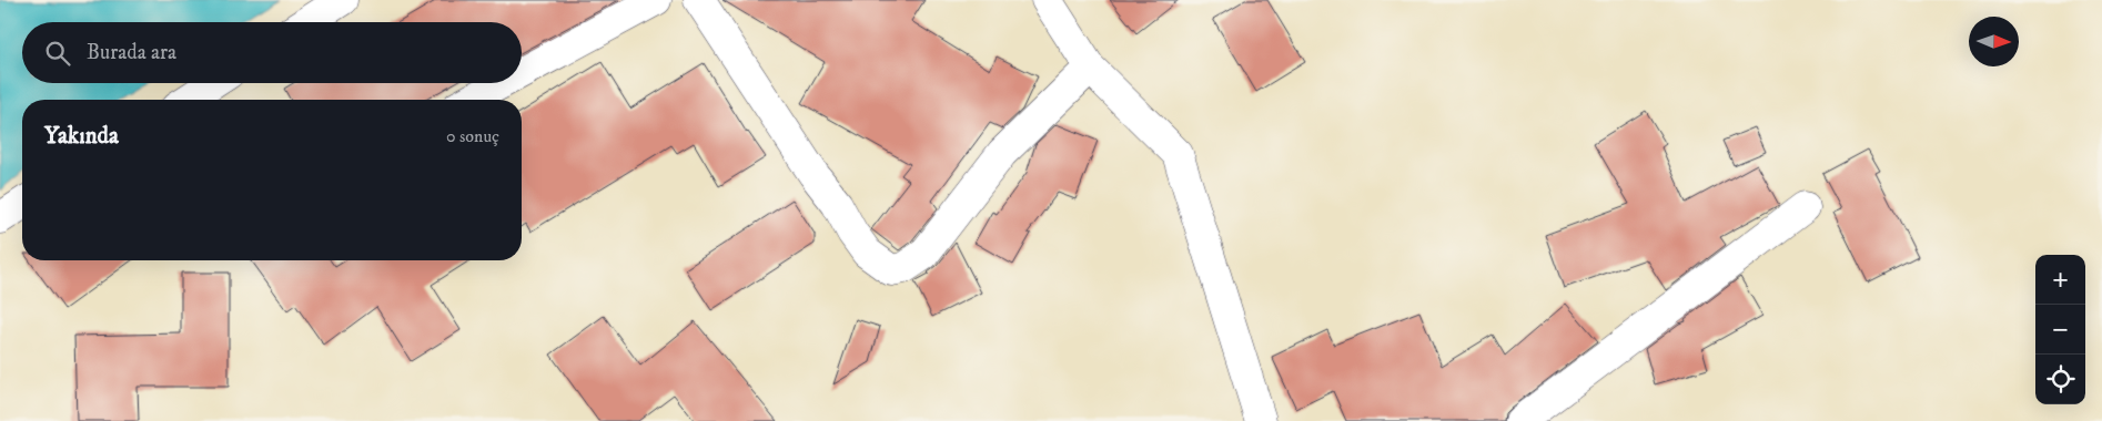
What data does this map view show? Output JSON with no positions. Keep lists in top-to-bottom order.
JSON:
{
  "north": "right",
  "page": {
    "search": "Burada ara",
    "heading": ["Yakında", "0 sonuç"],
    "map_buttons": ["+", "−"]
  }
}
